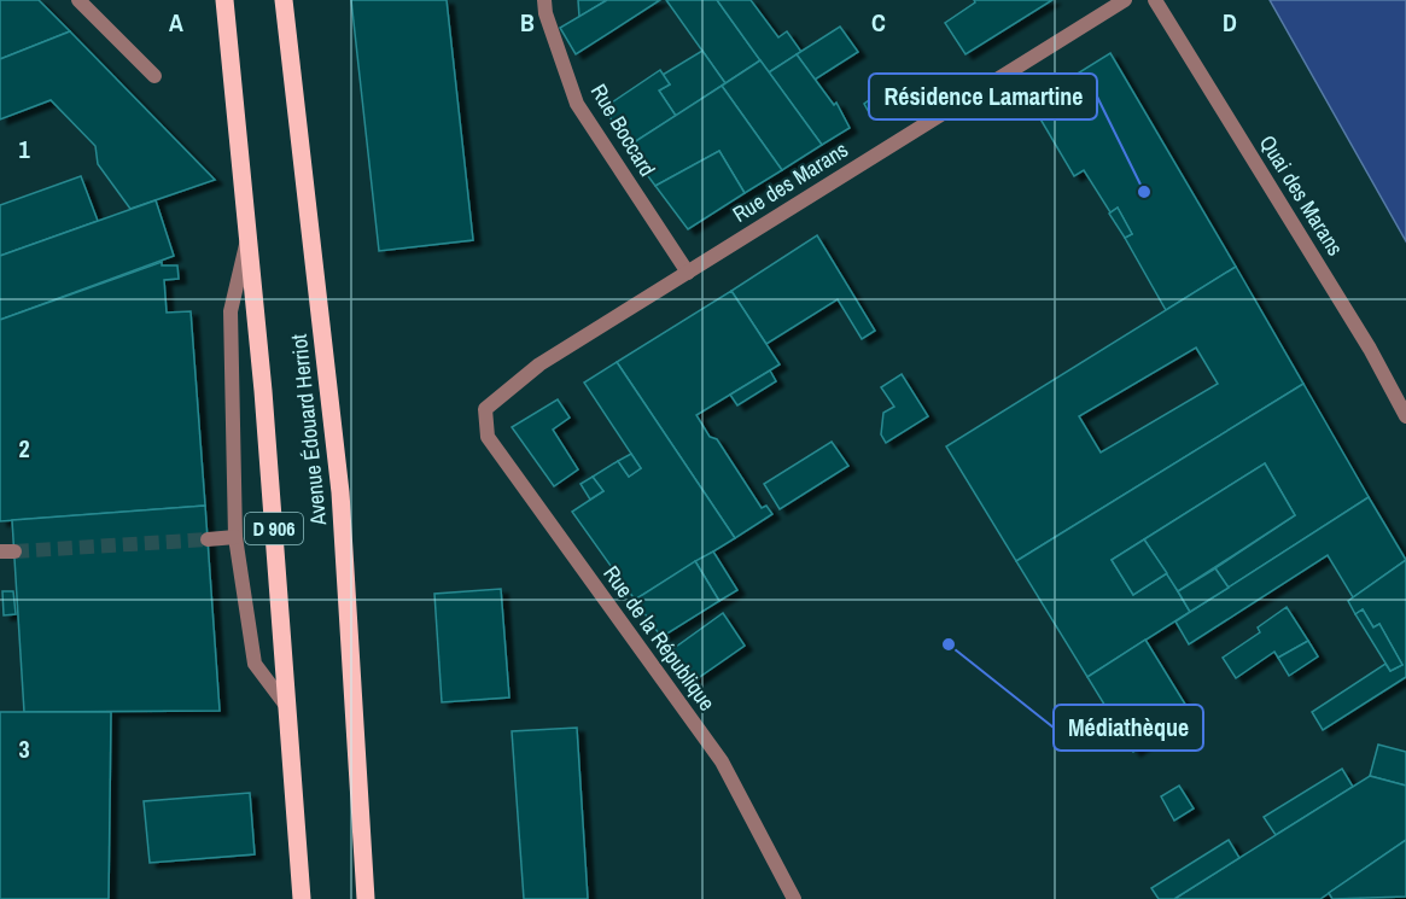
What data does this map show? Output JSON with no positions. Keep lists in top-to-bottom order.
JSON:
{
  "streets": {
    "main road": ["Avenue Édouard Herriot", "D 906"],
    "street": [
      "Rue Boccard",
      "Rue des Marans",
      "Quai des Marans",
      "Rue de la République"
    ]
  },
  "crossings": [
    ["Rue Boccard", "Rue des Marans"],
    ["Rue des Marans", "Rue de la République"]
  ],
  "places": ["Résidence Lamartine", "Médiathèque"],
  "grid": {
    "columns": [
      "A",
      "B",
      "C",
      "D"
    ],
    "rows": ["1", "2", "3"]
  }
}
